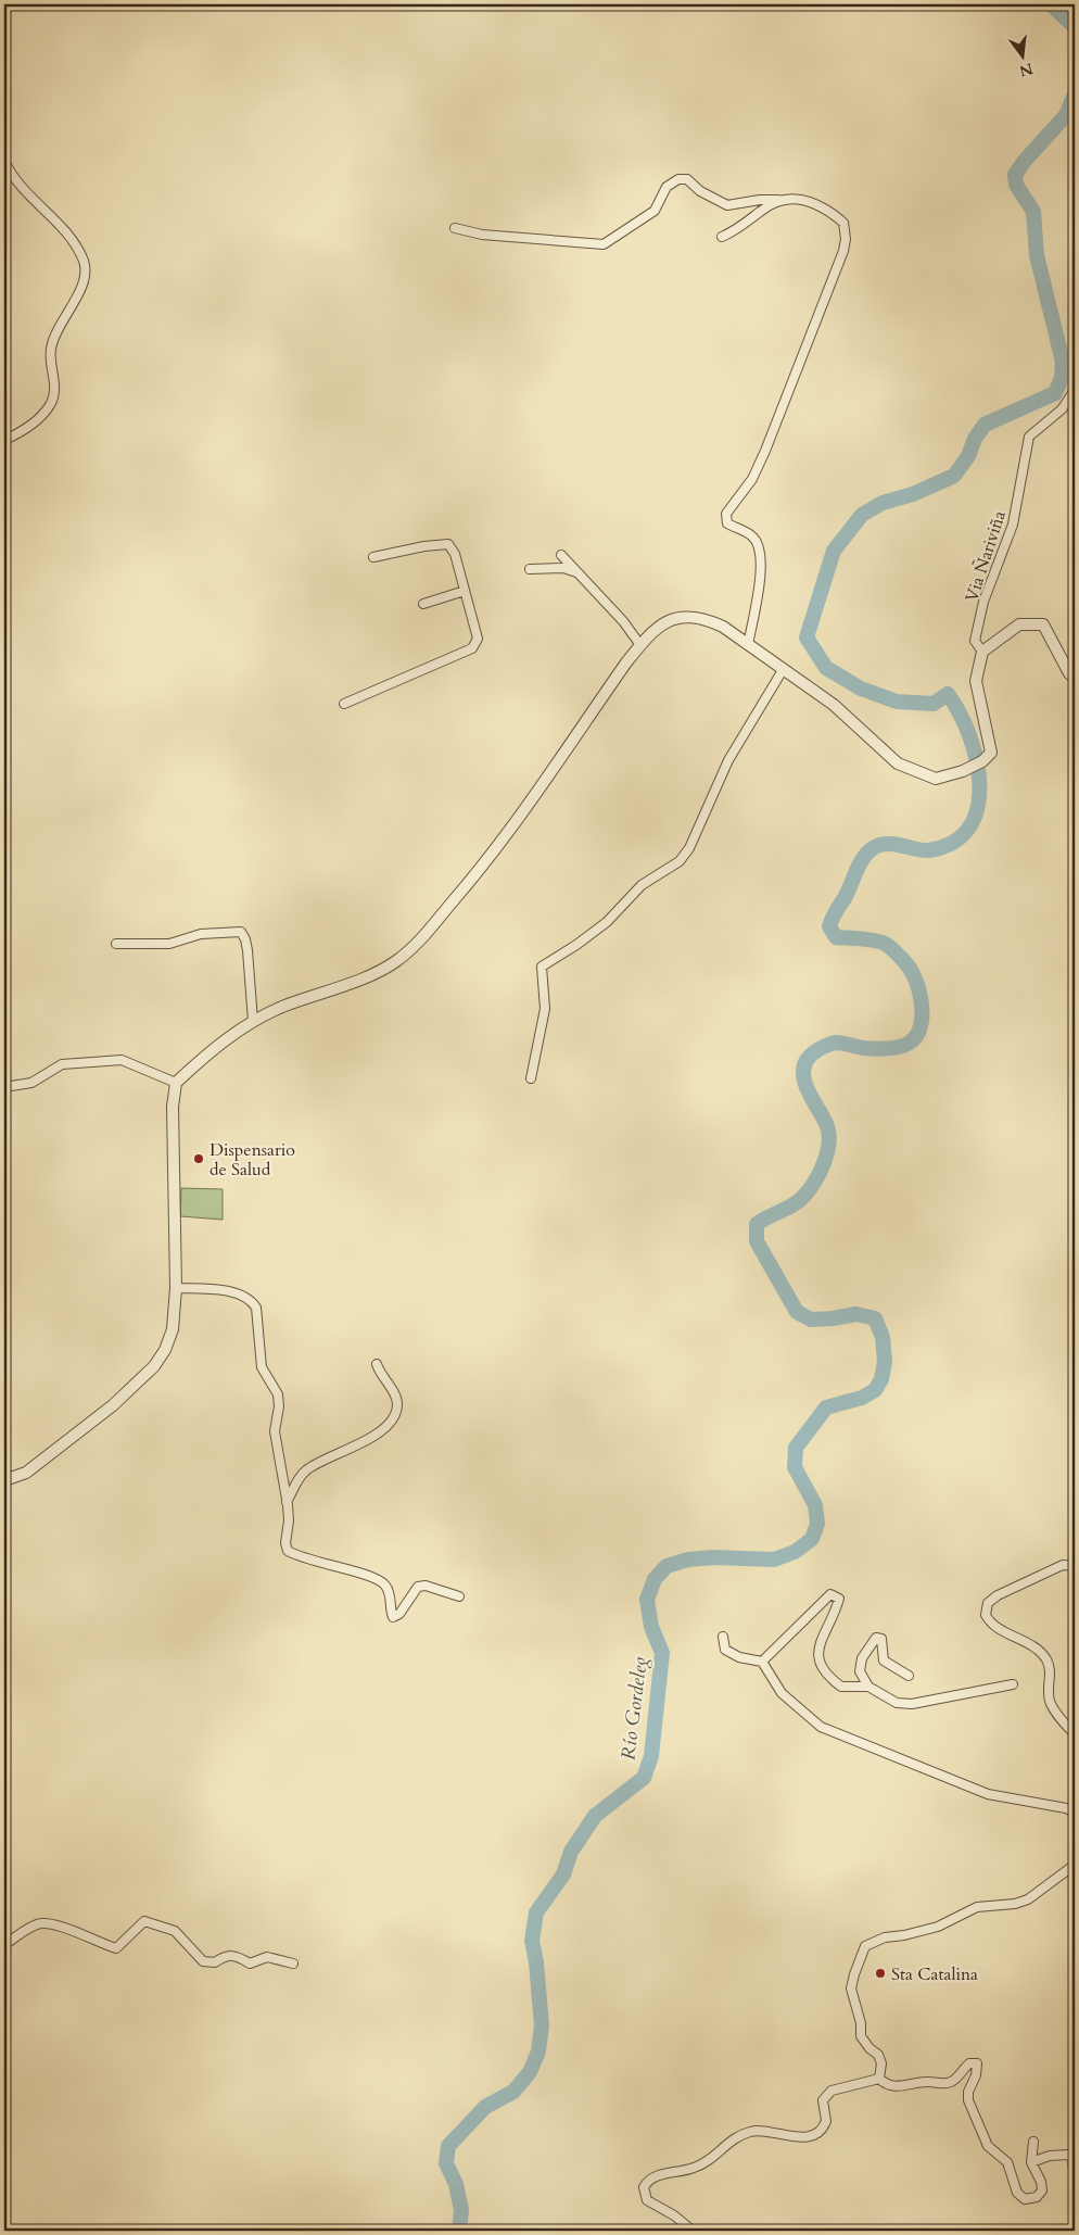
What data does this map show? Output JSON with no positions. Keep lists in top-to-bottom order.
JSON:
{
  "streets": {
    "street": ["Via Ñariviña"]
  },
  "water": ["Río Gordeleg"],
  "places": ["Dispensario de Salud", "Sta Catalina"],
  "north": "bottom"
}
